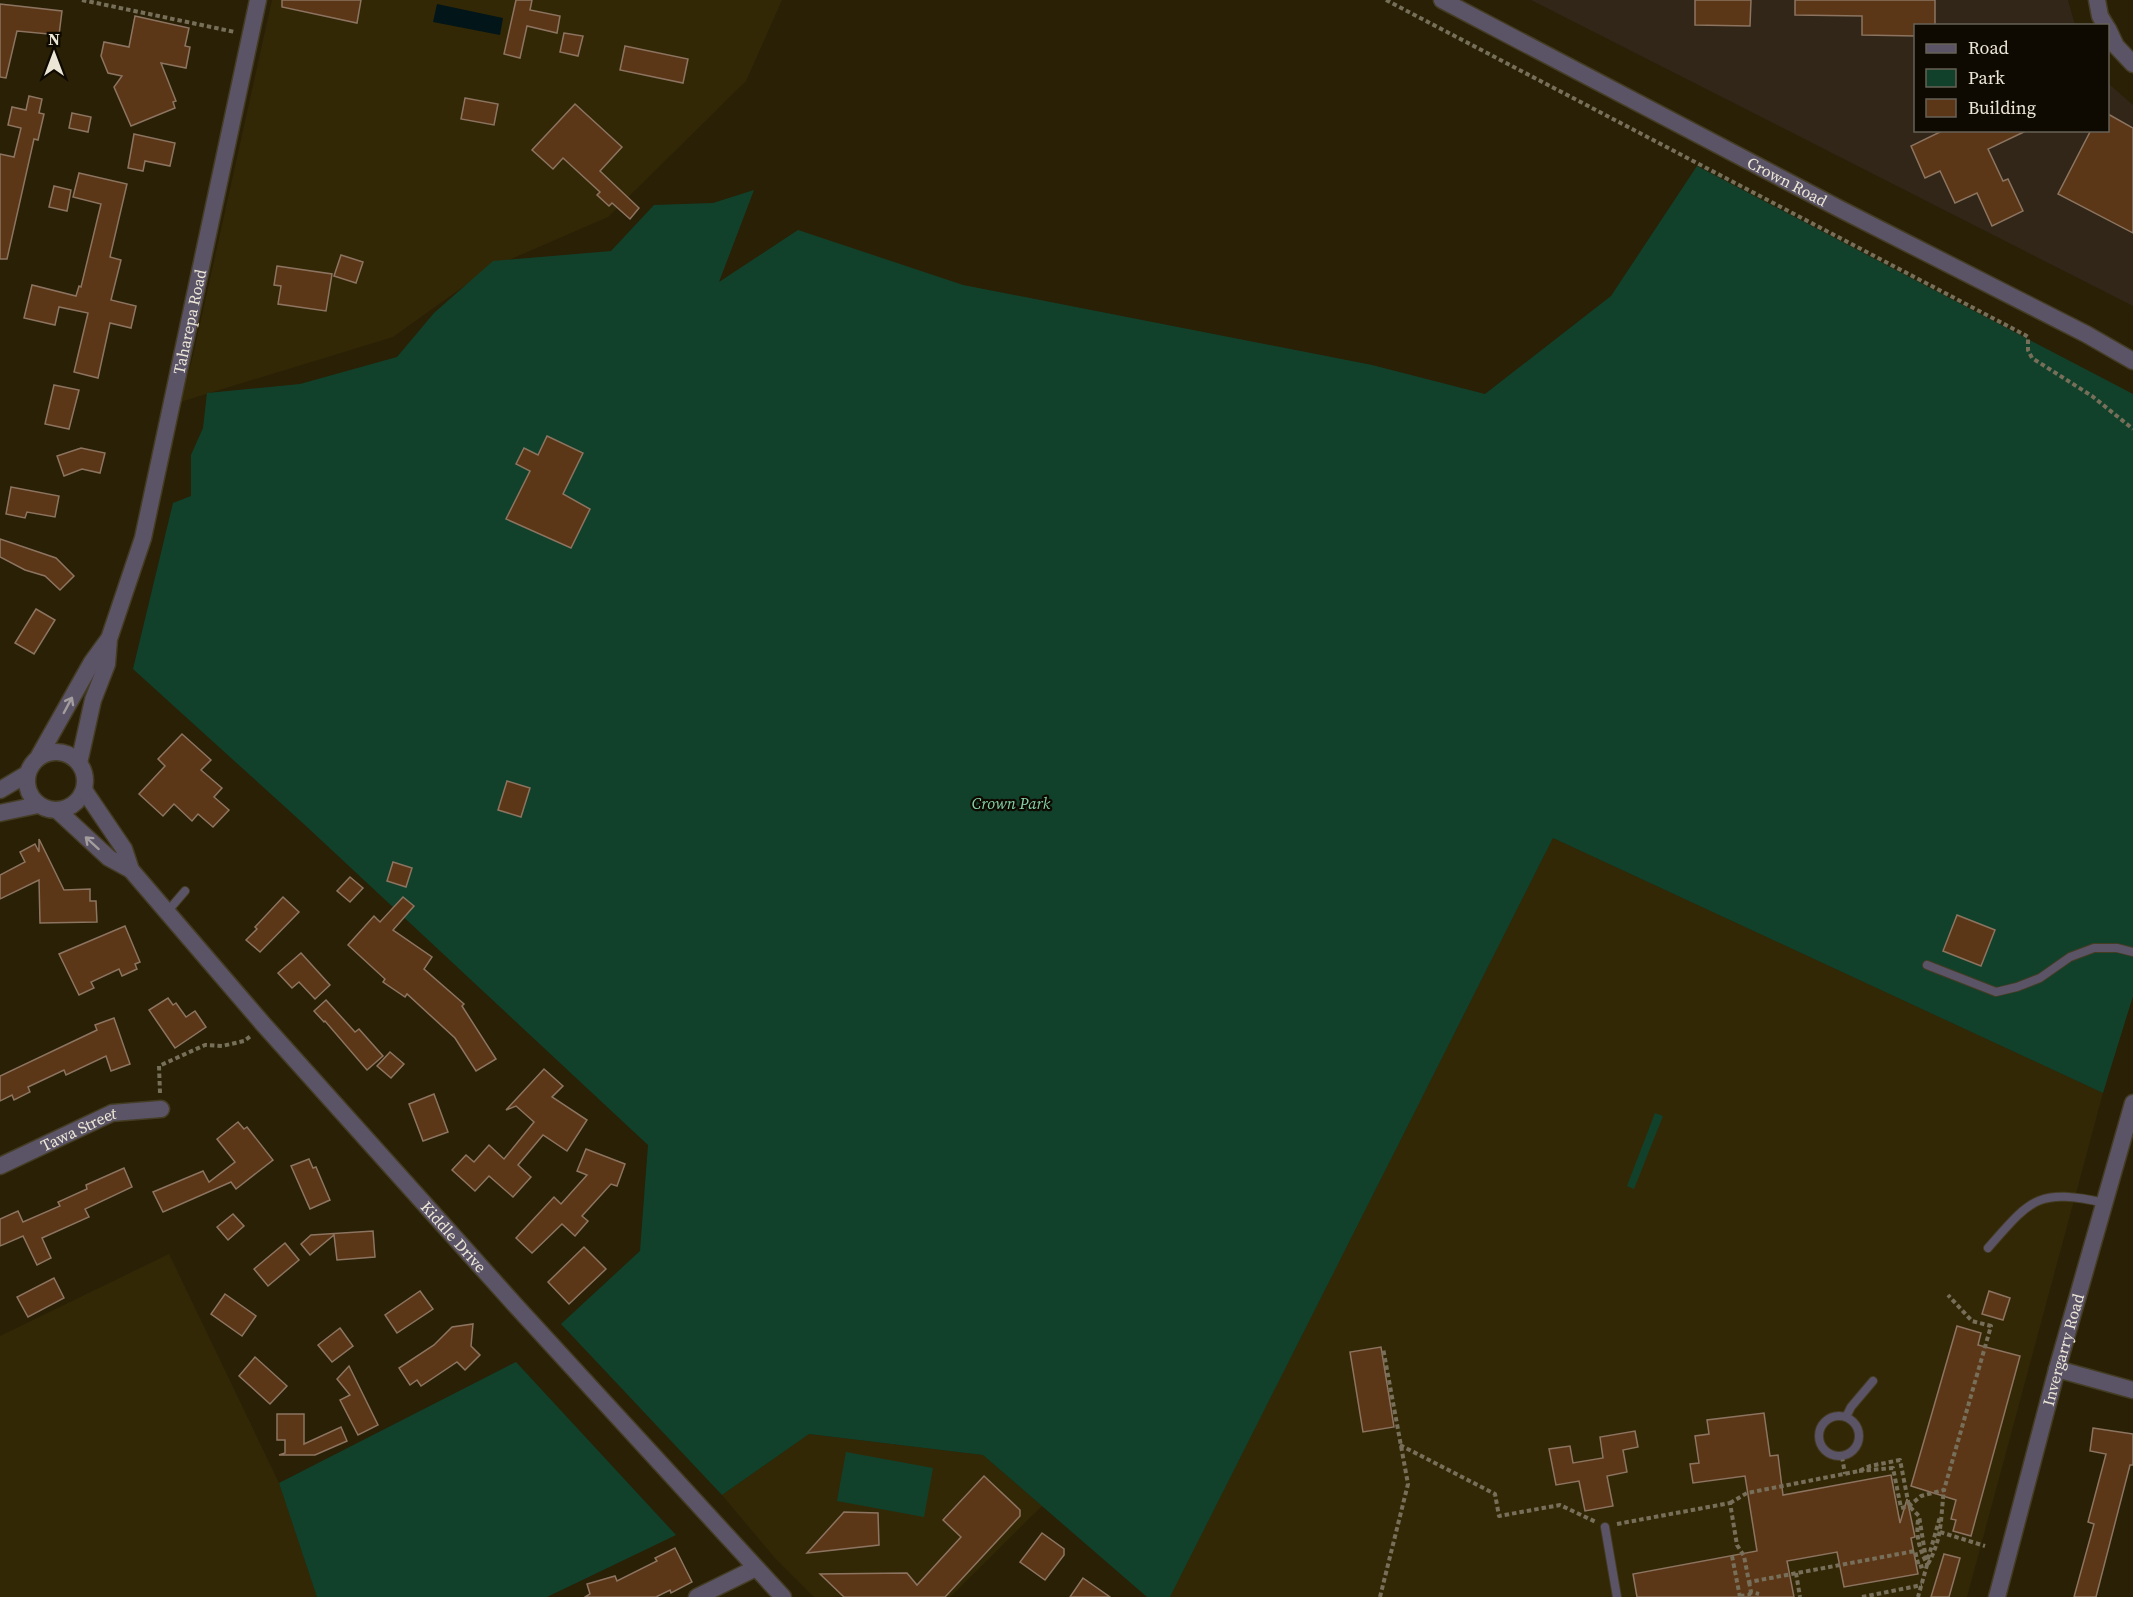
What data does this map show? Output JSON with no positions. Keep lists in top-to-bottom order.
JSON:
{
  "streets": {
    "street": [
      "Crown Road",
      "Taharepa Road",
      "Tawa Street",
      "Kiddle Drive",
      "Invergarry Road"
    ]
  },
  "crossings": [
    ["Taharepa Road", "Kiddle Drive"]
  ],
  "parks": ["Crown Park"],
  "legend": ["Road", "Park", "Building"],
  "north": "top"
}
